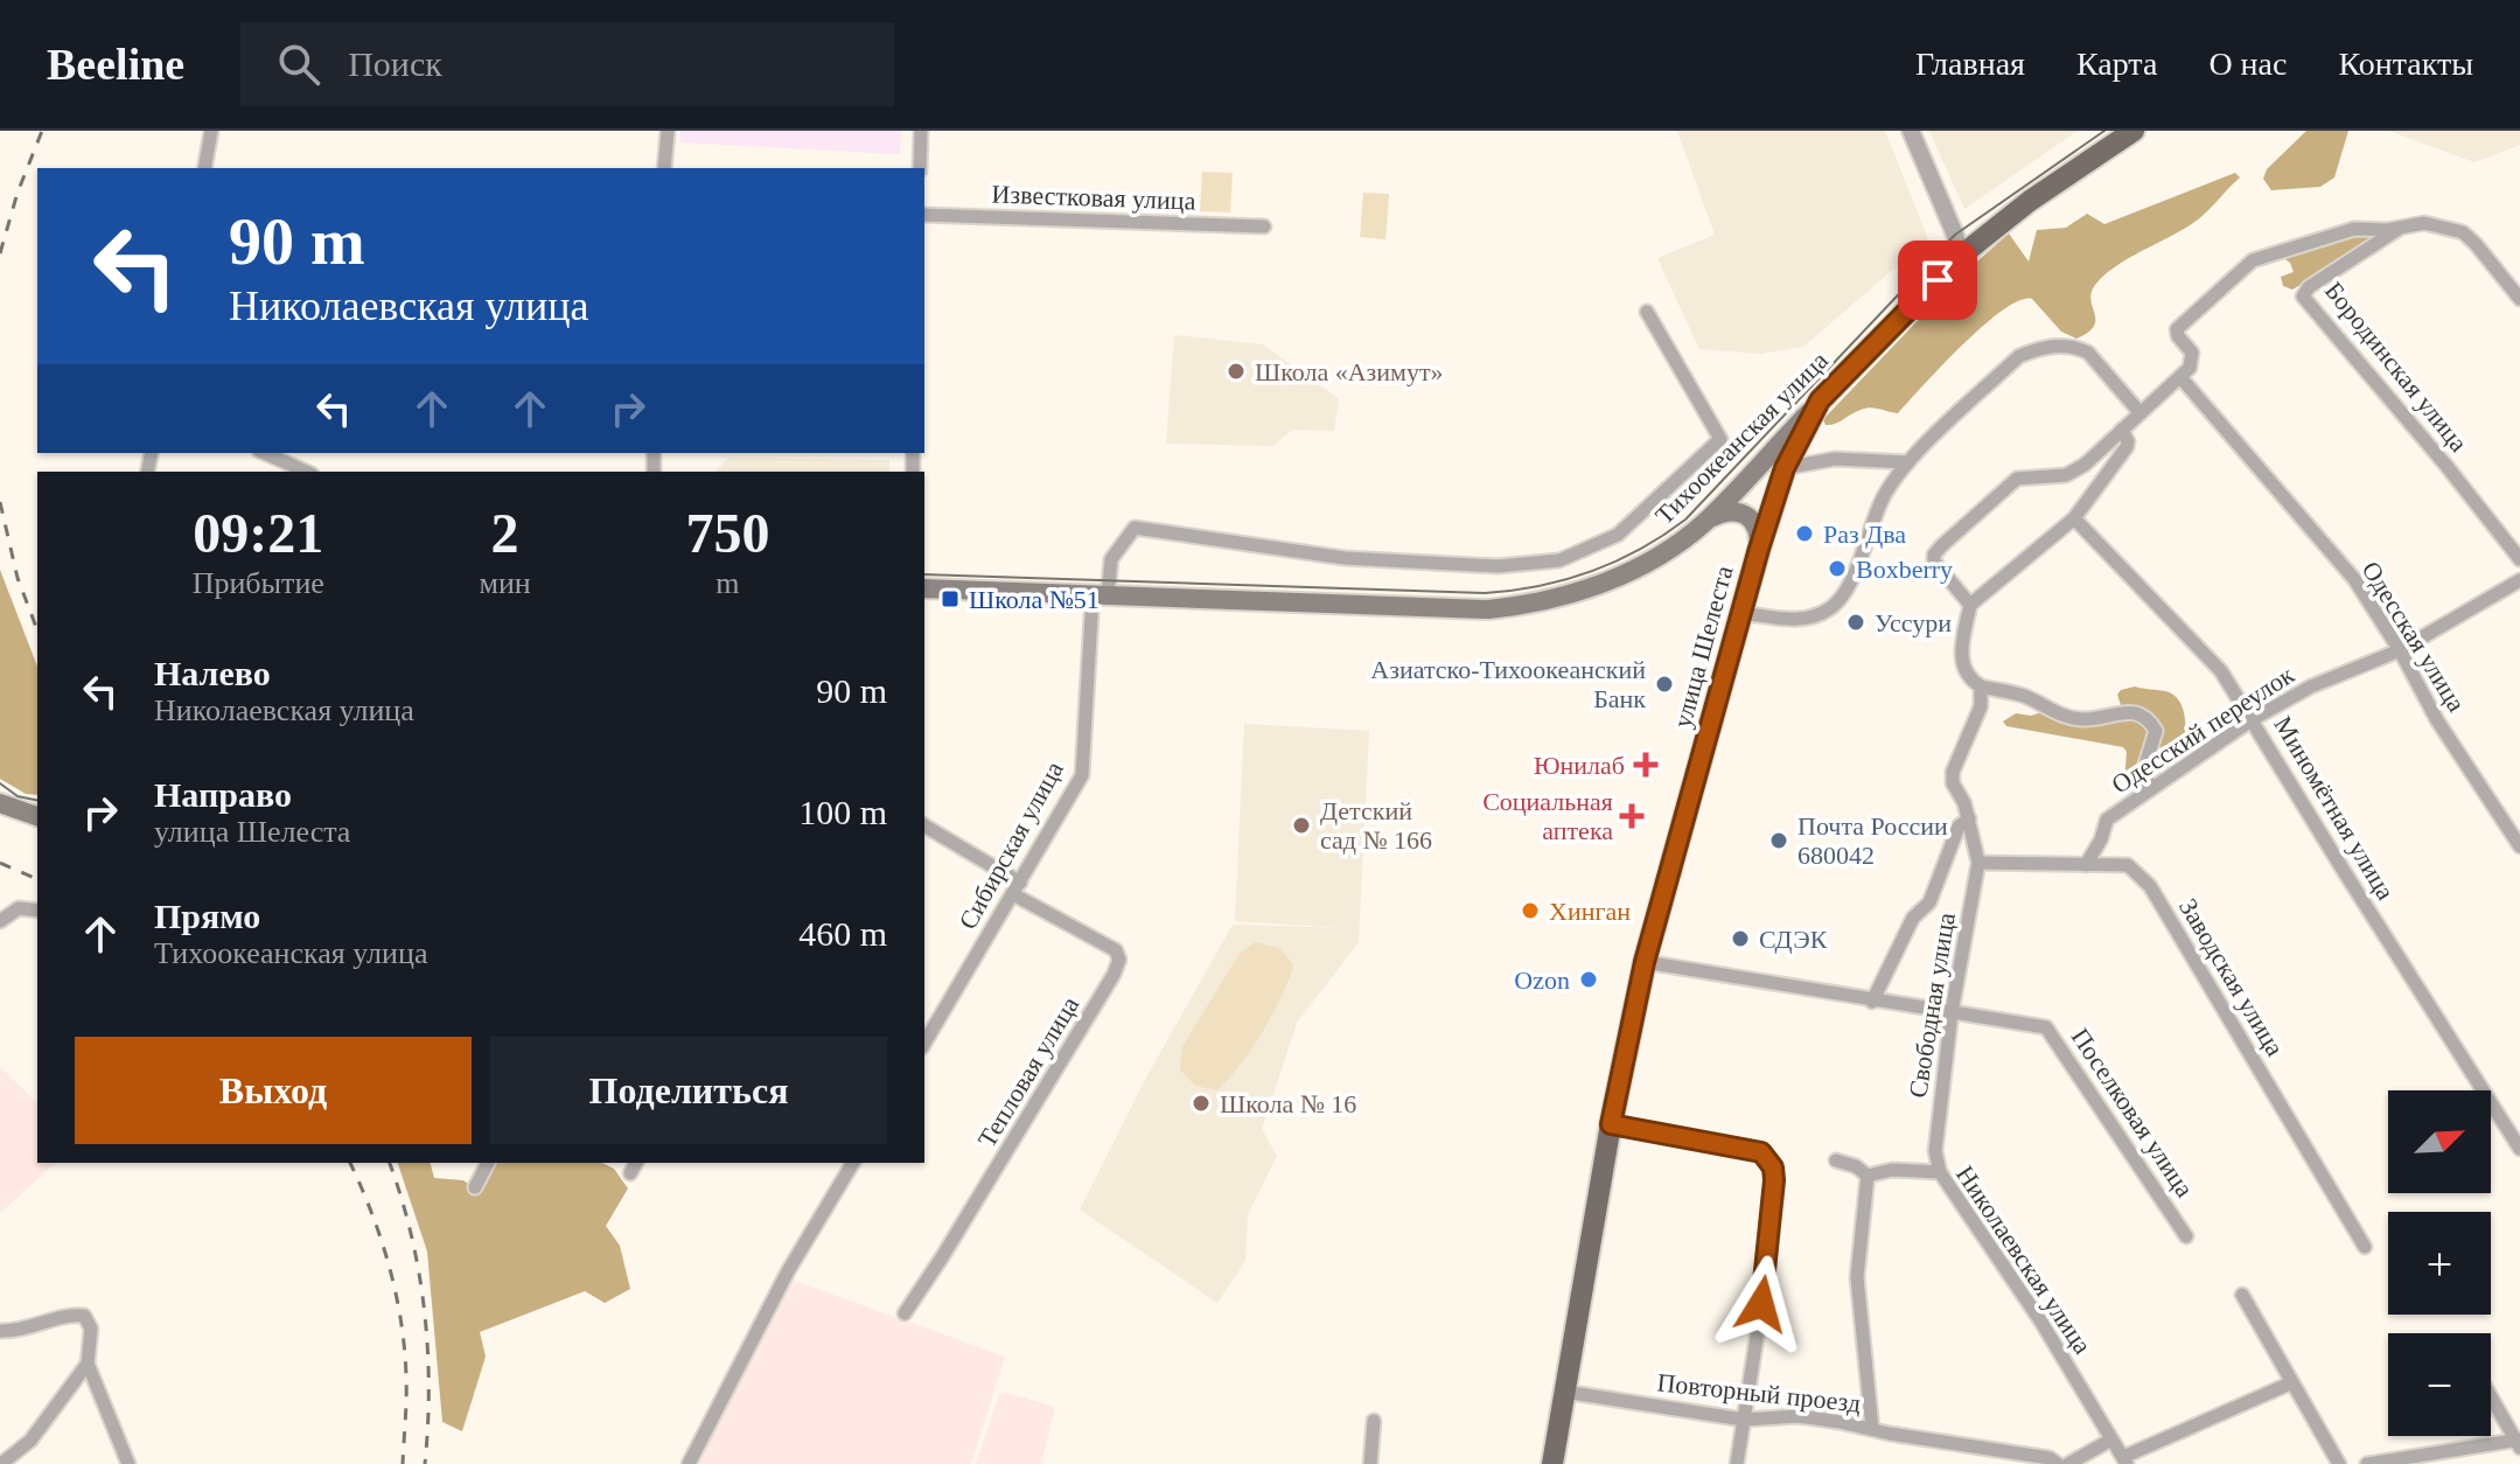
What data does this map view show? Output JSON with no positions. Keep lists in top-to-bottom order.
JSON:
{
  "streets": {
    "main road": ["Тихоокеанская улица", "улица Шелеста"],
    "street": [
      "Известковая улица",
      "Бородинская улица",
      "Одесская улица",
      "Одесский переулок",
      "Миномётная улица",
      "Сибирская улица",
      "Заводская улица",
      "Свободная улица",
      "Тепловая улица",
      "Поселковая улица",
      "Николаевская улица",
      "Повторный проезд"
    ]
  },
  "crossings": [
    ["Тихоокеанская улица", "улица Шелеста"],
    ["Тихоокеанская улица", "Сибирская улица"],
    ["Одесская улица", "Одесский переулок"],
    ["улица Шелеста", "Поселковая улица"],
    ["улица Шелеста", "Повторный проезд"],
    ["Одесский переулок", "Миномётная улица"],
    ["Одесский переулок", "Заводская улица"],
    ["Сибирская улица", "Тепловая улица"],
    ["Заводская улица", "Свободная улица"],
    ["Свободная улица", "Поселковая улица"],
    ["Свободная улица", "Николаевская улица"]
  ],
  "places": {
    "other": [
      "Школа «Азимут»",
      "Раз Два",
      "Boxberry",
      "Уссури",
      "Азиатско-Тихоокеанский Банк",
      "Детский сад № 166",
      "Почта России 680042",
      "Хинган",
      "СДЭК",
      "Ozon",
      "Школа № 16"
    ],
    "transit": ["Школа №51"],
    "health": ["Юнилаб", "Социальная аптека"]
  },
  "north": "top right",
  "page": {
    "header": "Beeline",
    "search": "Поиск",
    "nav": [
      "Главная",
      "Карта",
      "О нас",
      "Контакты"
    ],
    "turn": ["90 m", "Николаевская улица"],
    "eta": [
      "09:21",
      "Прибытие",
      "2",
      "мин",
      "750",
      "m"
    ],
    "list": [
      {
        "name": "Налево",
        "note": "Николаевская улица",
        "value": "90 m"
      },
      {
        "name": "Направо",
        "note": "улица Шелеста",
        "value": "100 m"
      },
      {
        "name": "Прямо",
        "note": "Тихоокеанская улица",
        "value": "460 m"
      }
    ],
    "buttons": ["Выход", "Поделиться"],
    "map_buttons": ["+", "−"]
  }
}
